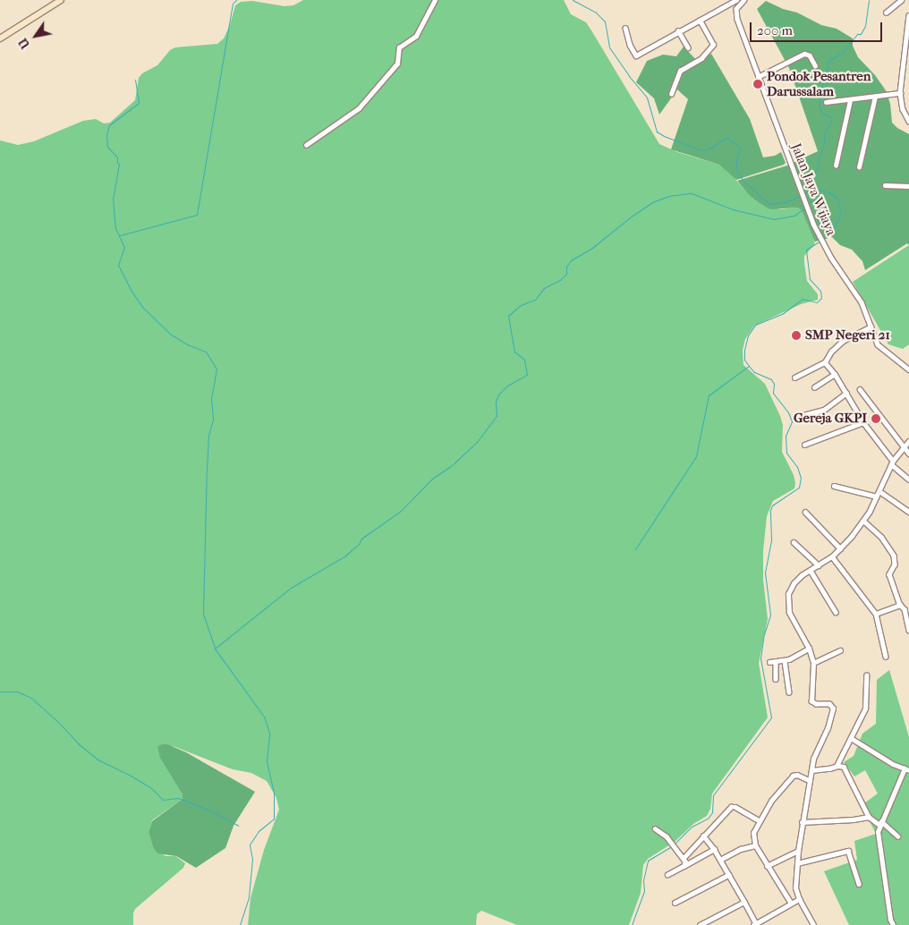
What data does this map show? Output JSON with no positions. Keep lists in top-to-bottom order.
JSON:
{
  "streets": {
    "street": ["Jalan Jaya Wijaya"]
  },
  "places": ["Pondok Pesantren Darussalam", "SMP Negeri 21", "Gereja GKPI"],
  "scale_bar": "200 m",
  "north": "bottom left"
}
